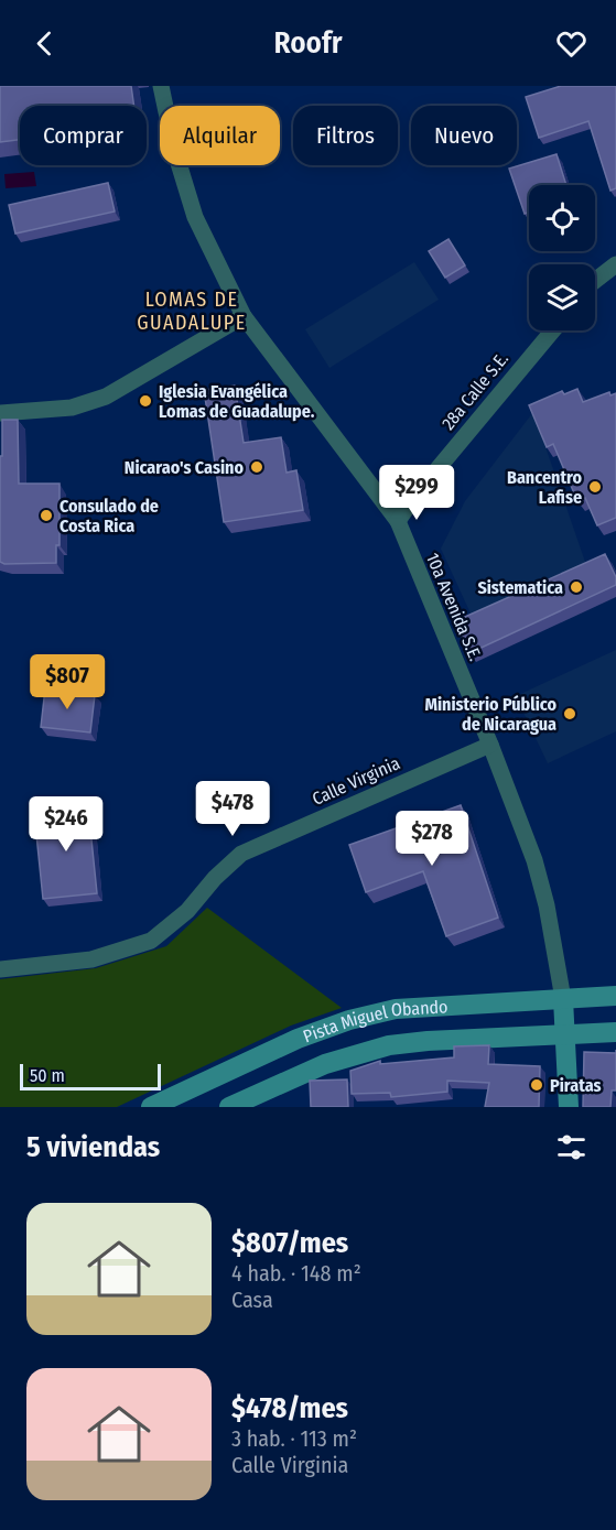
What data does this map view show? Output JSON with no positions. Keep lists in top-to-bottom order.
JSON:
{
  "streets": {
    "main road": ["Pista Miguel Obando"],
    "street": ["28a Calle S.E.", "10a Avenida S.E.", "Calle Virginia"]
  },
  "crossings": [
    ["28a Calle S.E.", "10a Avenida S.E."],
    ["10a Avenida S.E.", "Calle Virginia"],
    ["10a Avenida S.E.", "Pista Miguel Obando"]
  ],
  "districts": ["LOMAS DE GUADALUPE"],
  "places": [
    "Iglesia Evangélica Lomas de Guadalupe.",
    "Nicarao's Casino",
    "Bancentro Lafise",
    "Consulado de Costa Rica",
    "Sistematica",
    "Ministerio Público de Nicaragua",
    "Piratas"
  ],
  "scale_bar": "50 m",
  "page": {
    "header": "Roofr",
    "chip": [
      "Comprar",
      "Alquilar",
      "Filtros",
      "Nuevo"
    ],
    "price": [
      "$299",
      "$807",
      "$478",
      "$246",
      "$278"
    ],
    "scale": "50 m",
    "heading": "5 viviendas",
    "list": [
      {
        "name": "$807/mes",
        "note": "4 hab. · 148 m² · Casa"
      },
      {
        "name": "$478/mes",
        "note": "3 hab. · 113 m² · Calle Virginia"
      }
    ]
  }
}
